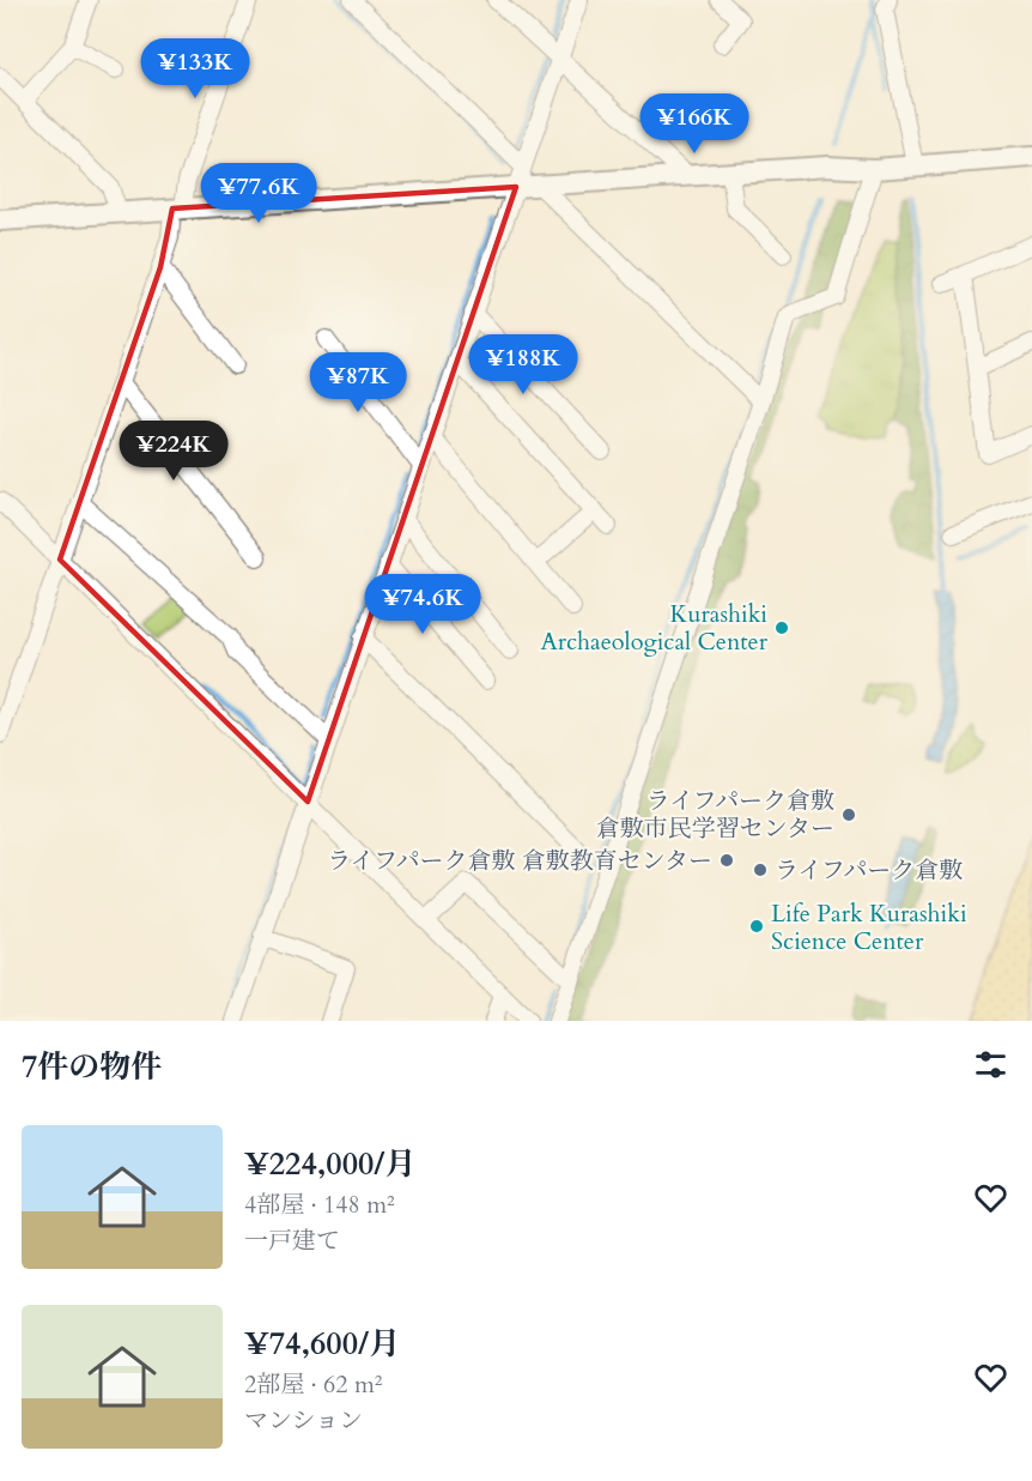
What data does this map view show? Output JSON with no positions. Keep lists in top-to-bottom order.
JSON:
{
  "places": [
    "Kurashiki Archaeological Center",
    "ライフパーク倉敷 倉敷市民学習センター",
    "ライフパーク倉敷 倉敷教育センター",
    "ライフパーク倉敷",
    "Life Park Kurashiki Science Center"
  ],
  "page": {
    "price": [
      "¥133K",
      "¥166K",
      "¥77.6K",
      "¥188K",
      "¥87K",
      "¥224K",
      "¥74.6K"
    ],
    "heading": "7件の物件",
    "list": [
      {
        "name": "¥224,000/月",
        "note": "4部屋 · 148 m² · 一戸建て"
      },
      {
        "name": "¥74,600/月",
        "note": "2部屋 · 62 m² · マンション"
      }
    ]
  }
}
